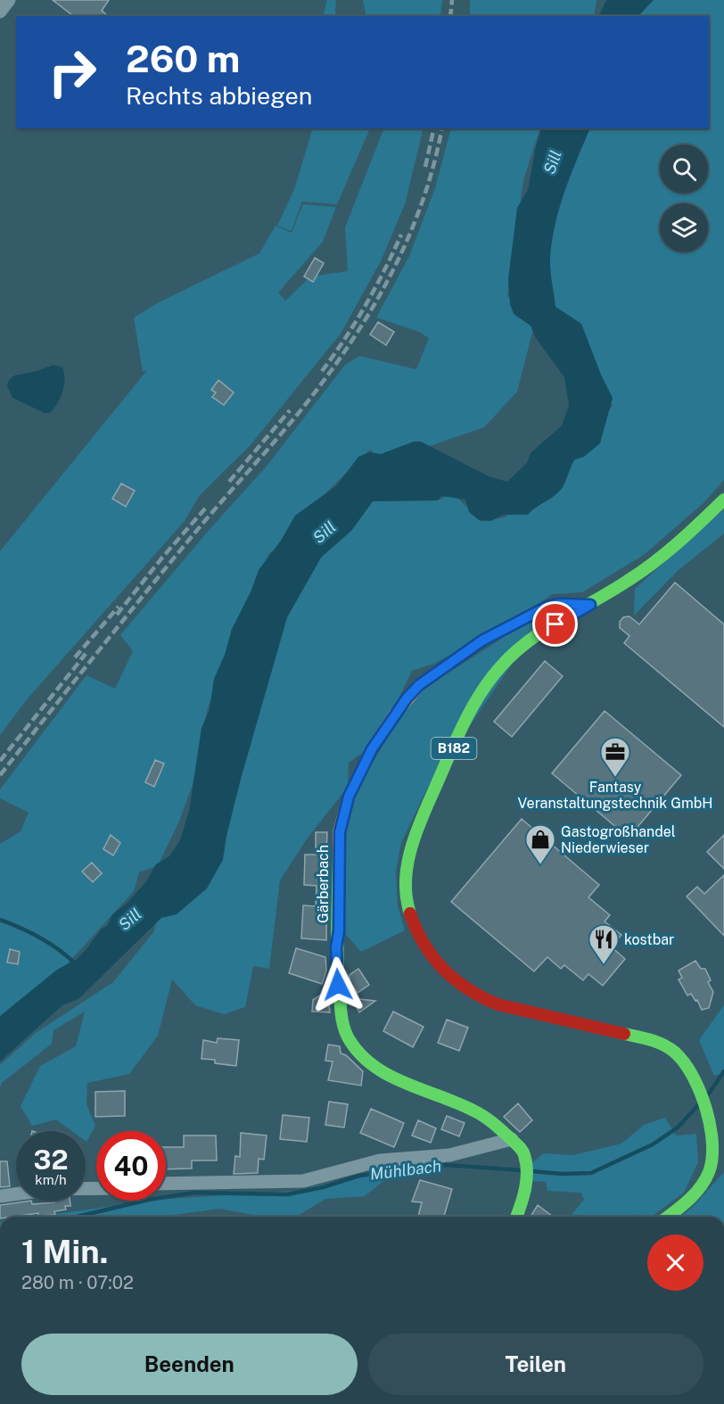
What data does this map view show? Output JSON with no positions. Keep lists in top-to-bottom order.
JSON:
{
  "streets": {
    "main road": ["B182", "Gärberbach"]
  },
  "crossings": [
    ["B182", "Gärberbach"]
  ],
  "water": ["Sill", "Mühlbach"],
  "places": {
    "office": ["Fantasy Veranstaltungstechnik GmbH"],
    "shop": ["Gastogroßhandel Niederwieser"],
    "restaurant": ["kostbar"]
  },
  "page": {
    "turn": ["260 m", "Rechts abbiegen"],
    "speed": "32 km/h",
    "limit": "40",
    "heading": ["1 Min.", "280 m · 07:02"],
    "buttons": ["Beenden", "Teilen"]
  }
}
